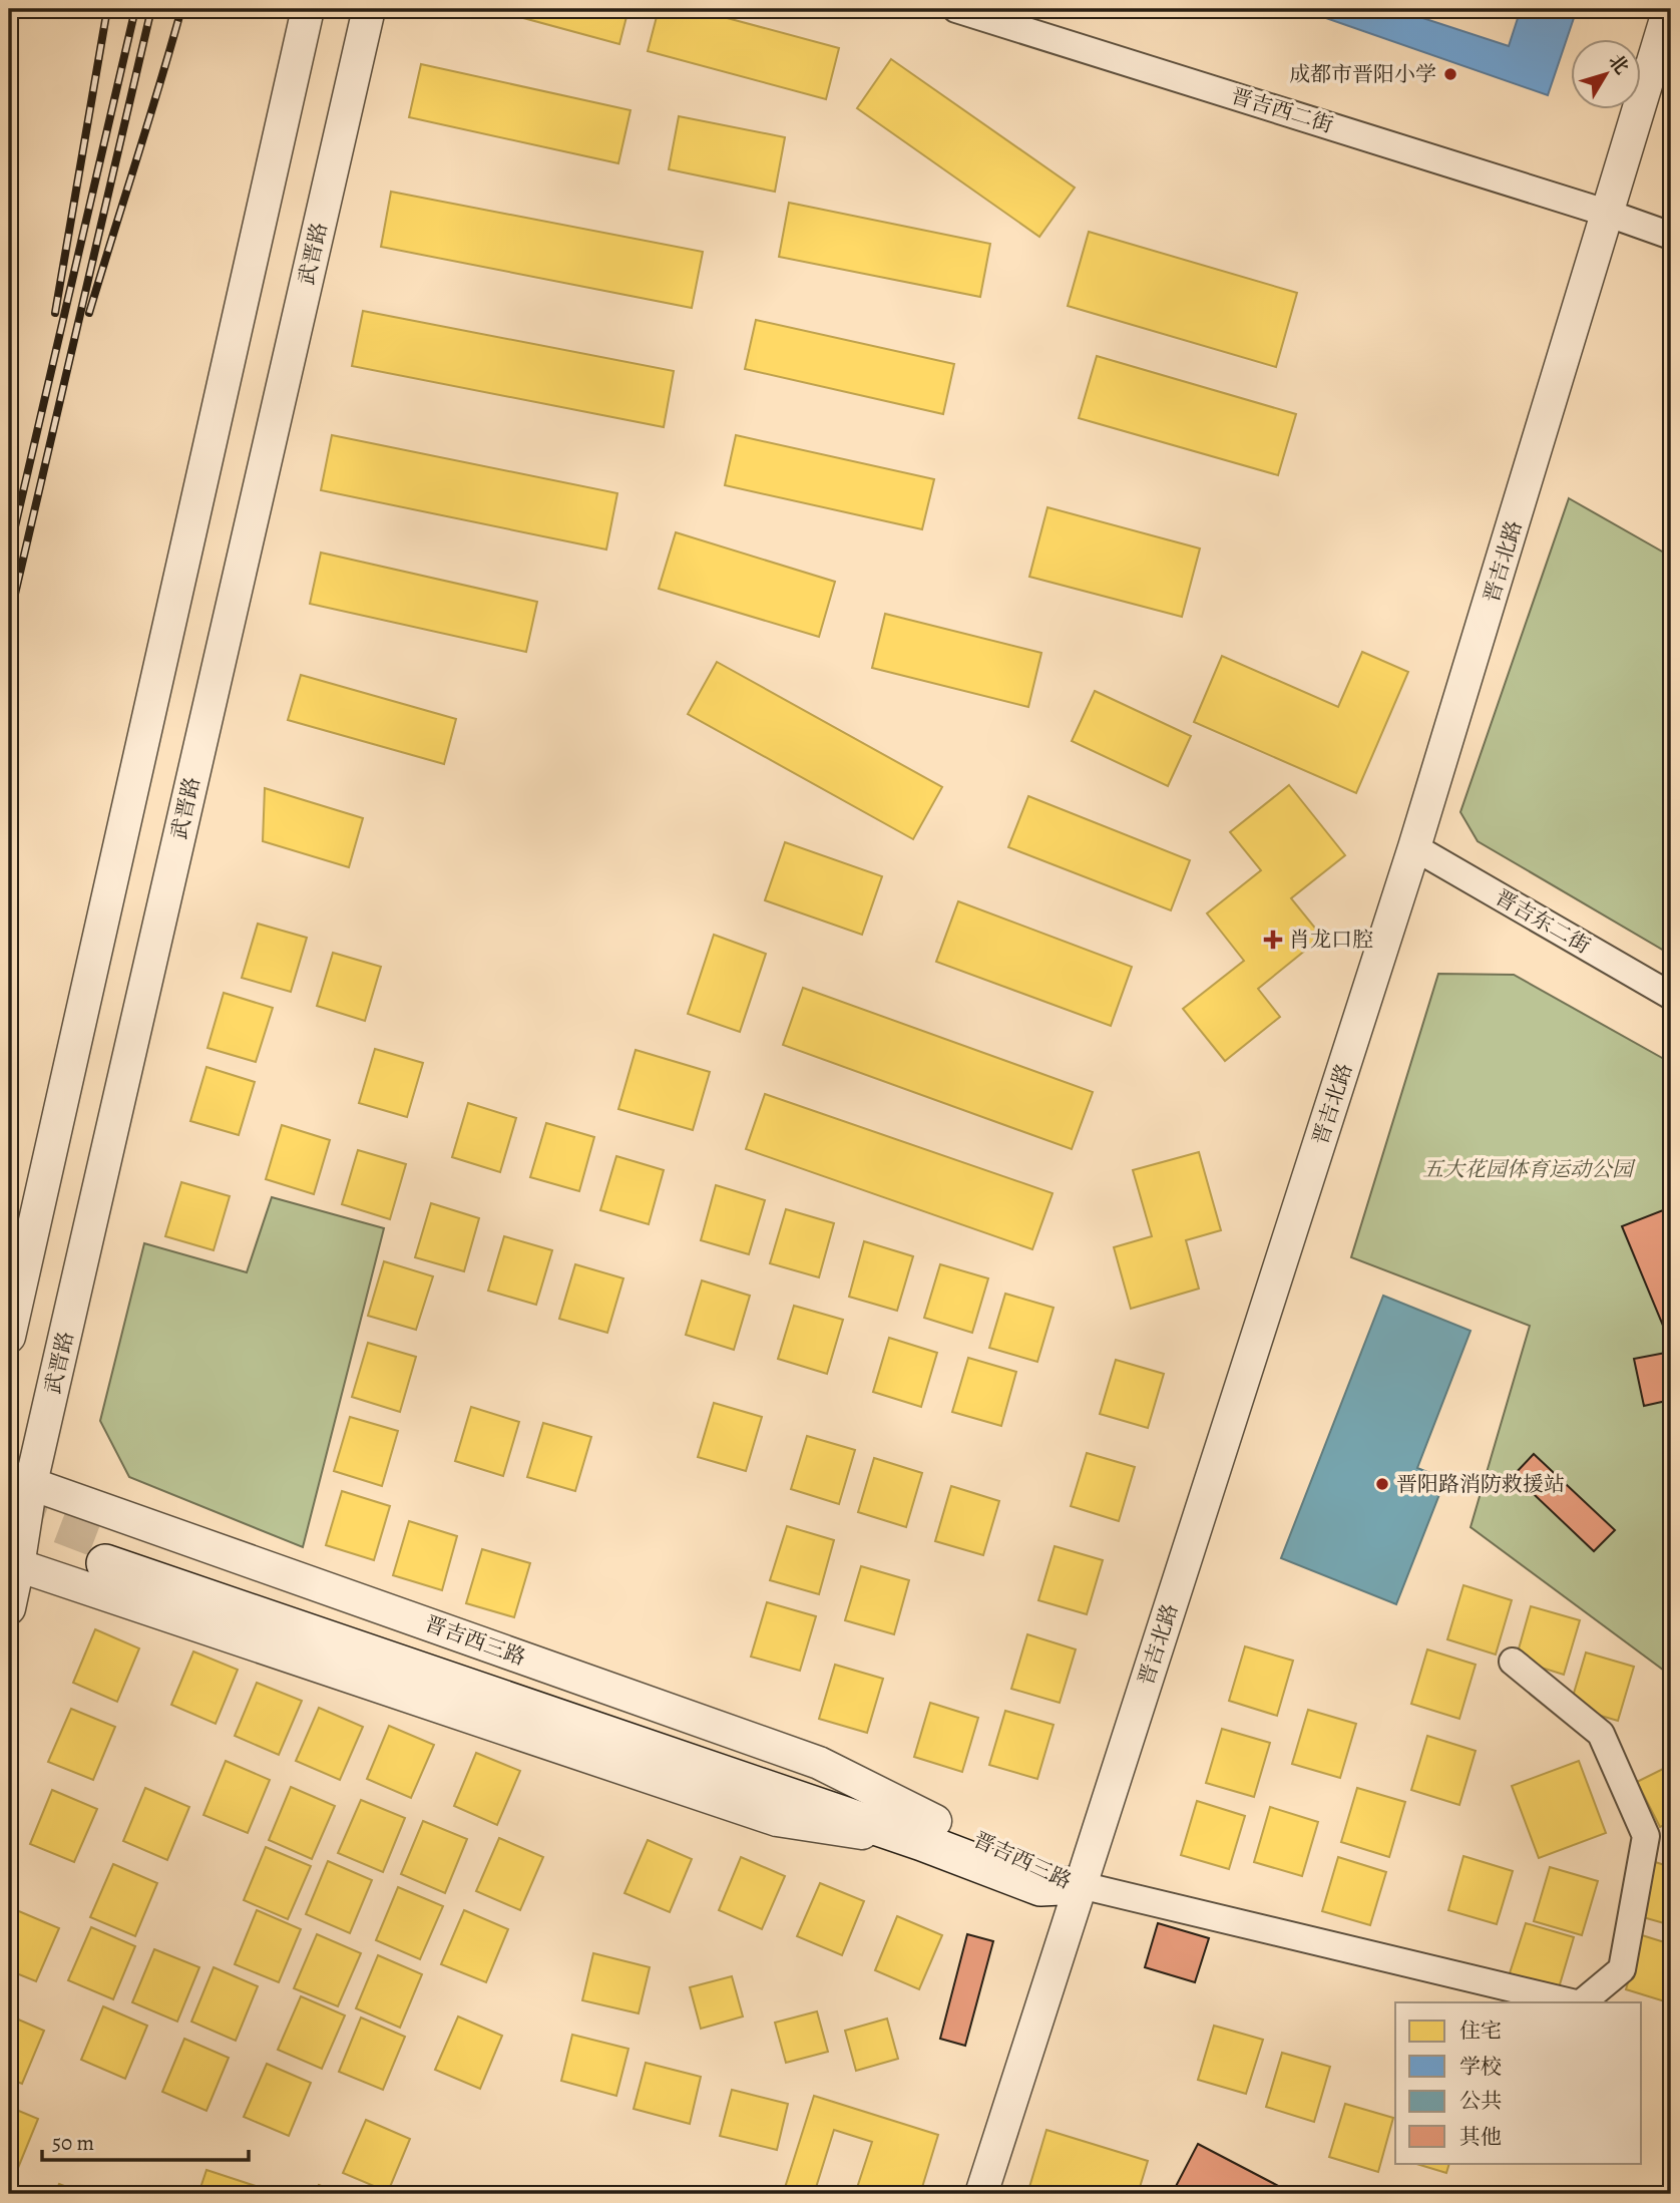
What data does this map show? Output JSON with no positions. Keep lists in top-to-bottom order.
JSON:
{
  "streets": {
    "main road": ["晋吉西三路"],
    "street": [
      "晋吉西二街",
      "武晋路",
      "晋吉北路",
      "晋吉东二街"
    ]
  },
  "crossings": [
    ["晋吉西二街", "晋吉北路"],
    ["武晋路", "晋吉西三路"],
    ["晋吉北路", "晋吉东二街"],
    ["晋吉北路", "晋吉西三路"]
  ],
  "parks": ["五大花园体育运动公园"],
  "places": {
    "other": ["成都市晋阳小学", "晋阳路消防救援站"],
    "health": ["肖龙口腔"]
  },
  "legend": [
    "住宅",
    "学校",
    "公共",
    "其他"
  ],
  "scale_bar": "50 m",
  "north": "top right"
}
